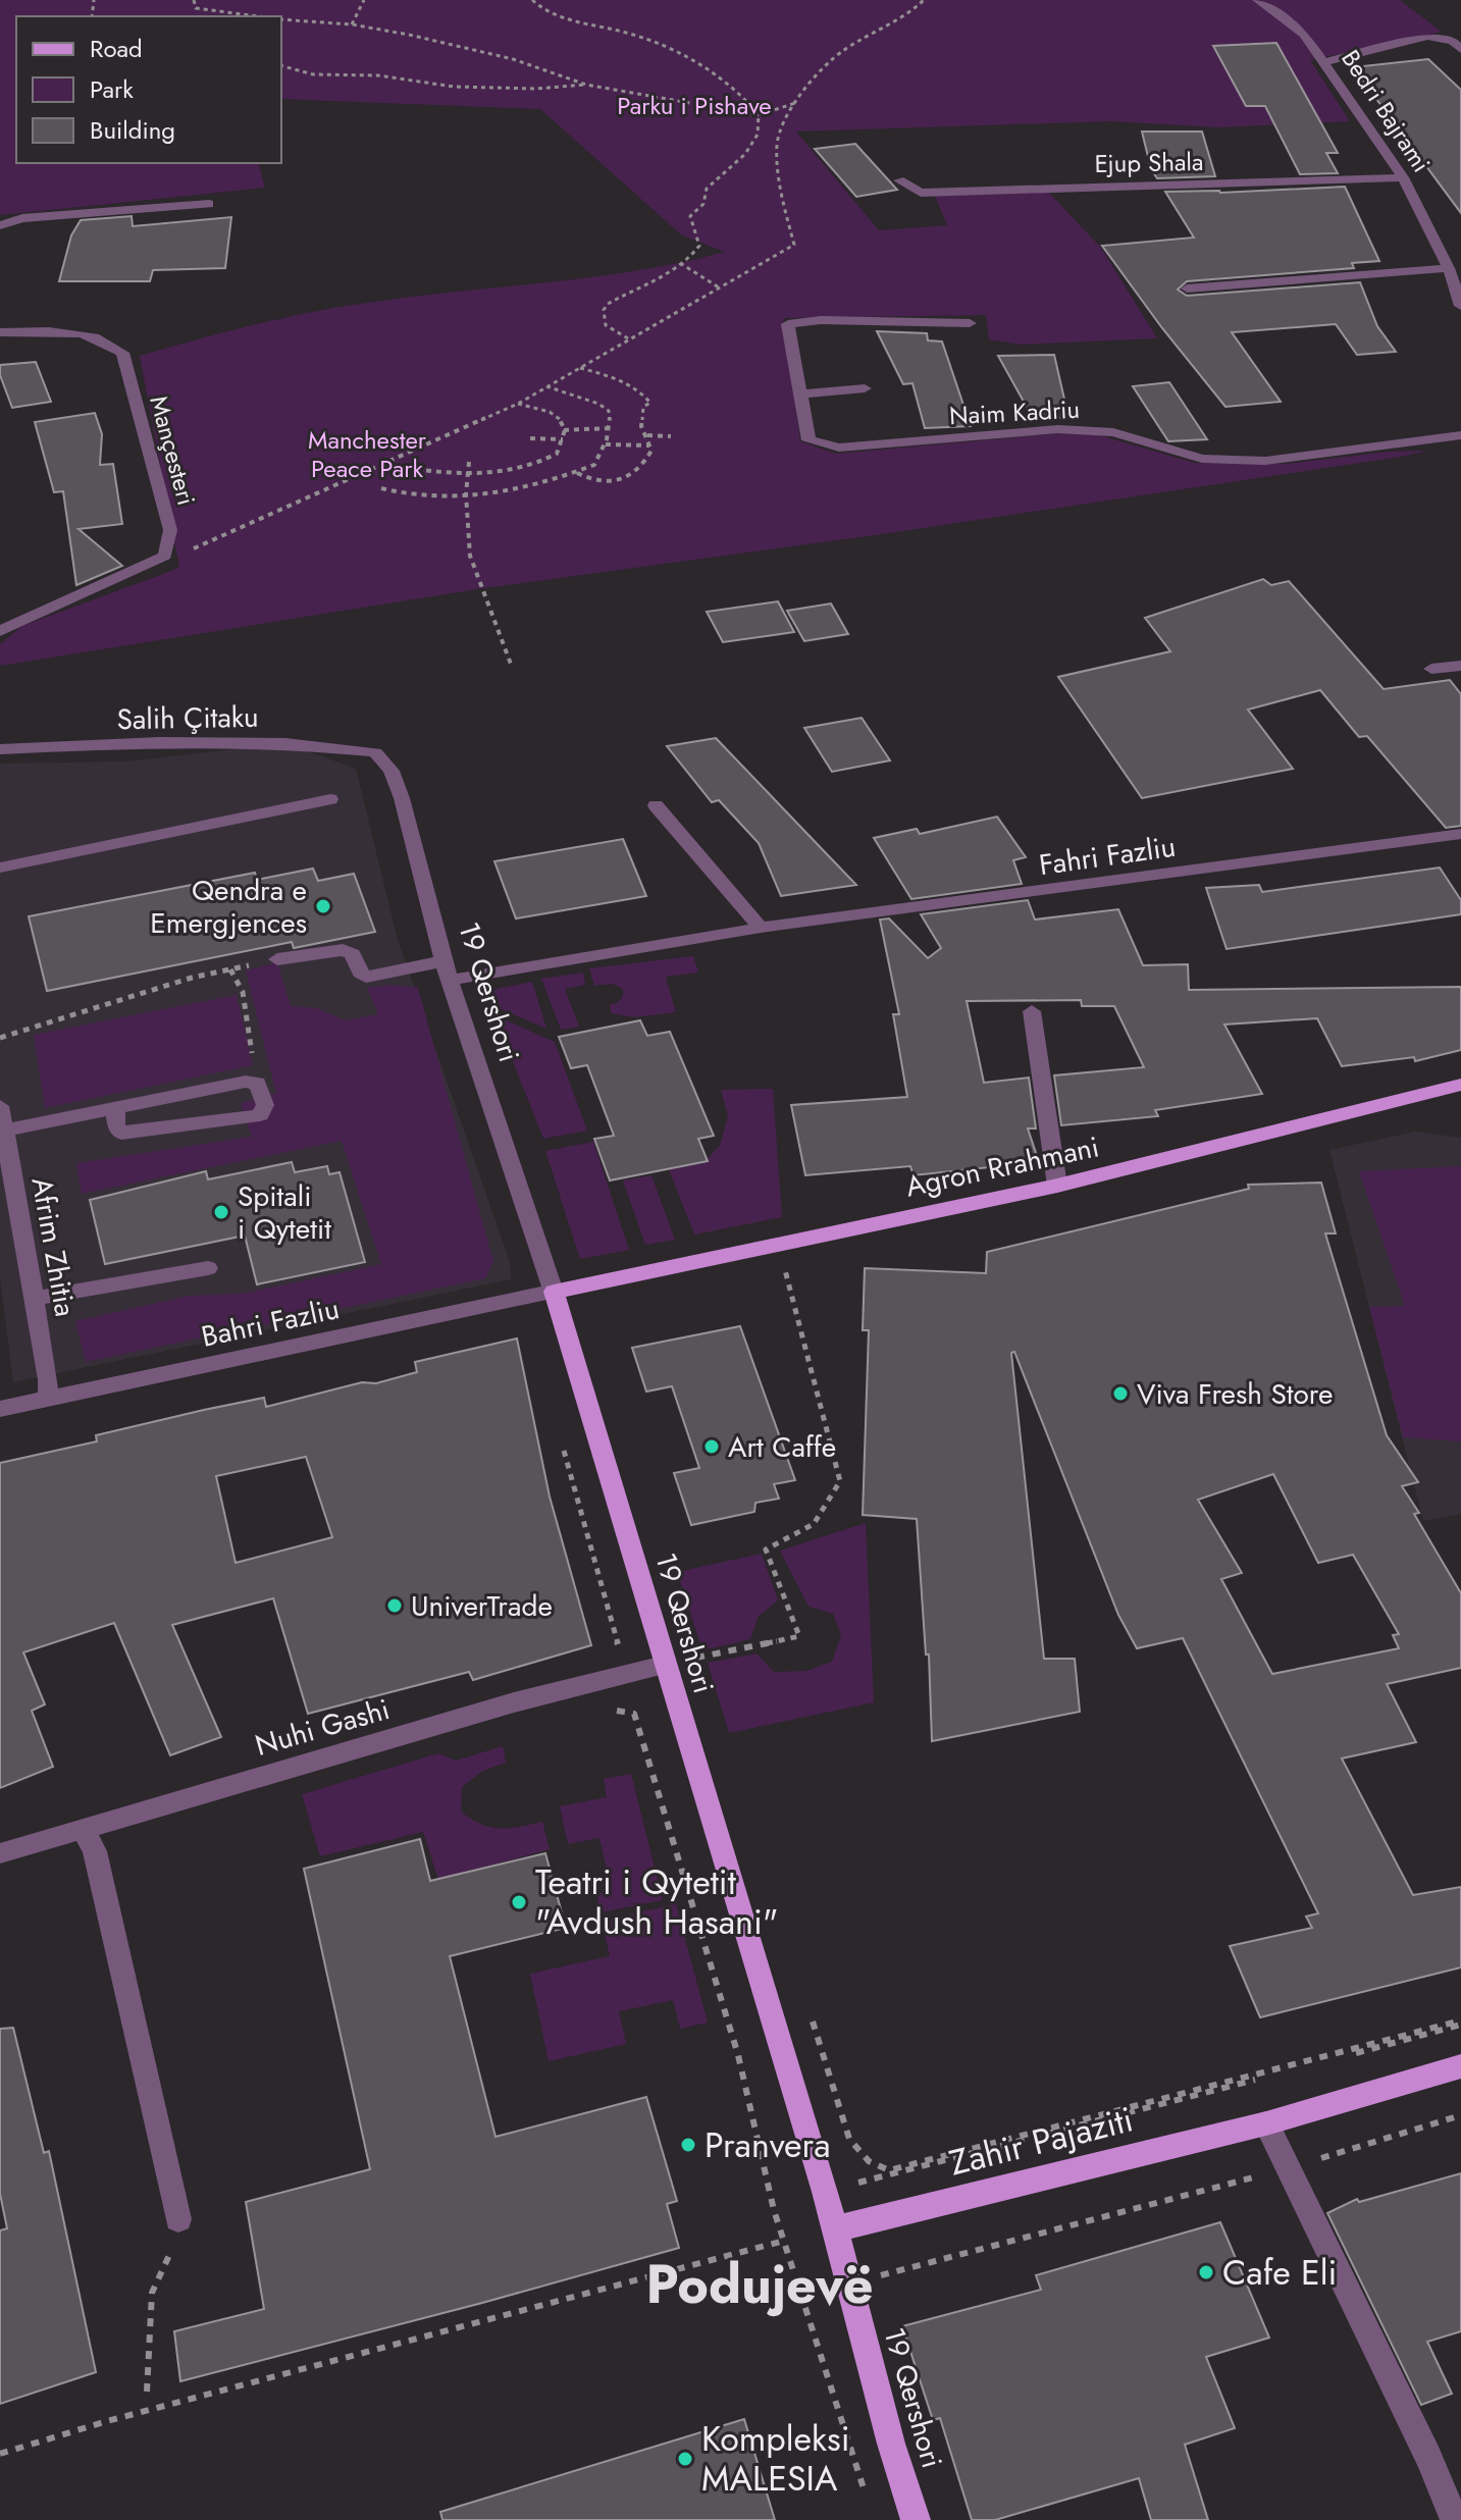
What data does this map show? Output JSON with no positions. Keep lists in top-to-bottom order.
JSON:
{
  "streets": {
    "main road": ["19 Qershori", "Agron Rrahmani", "Zahir Pajaziti"],
    "street": [
      "Bedri Bajrami",
      "Ejup Shala",
      "Naim Kadriu",
      "Mançesteri",
      "Salih Çitaku",
      "Fahri Fazliu",
      "Afrim Zhitia",
      "Bahri Fazliu",
      "Nuhi Gashi"
    ]
  },
  "crossings": [
    ["Bedri Bajrami", "Ejup Shala"],
    ["Salih Çitaku", "19 Qershori"],
    ["Fahri Fazliu", "19 Qershori"],
    ["19 Qershori", "Agron Rrahmani"],
    ["19 Qershori", "Bahri Fazliu"],
    ["19 Qershori", "Nuhi Gashi"],
    ["19 Qershori", "Zahir Pajaziti"],
    ["Agron Rrahmani", "Bahri Fazliu"],
    ["Afrim Zhitia", "Bahri Fazliu"]
  ],
  "districts": ["Podujevë"],
  "parks": ["Parku i Pishave", "Manchester Peace Park"],
  "places": [
    "Qendra e Emergjences",
    "Spitali i Qytetit",
    "Viva Fresh Store",
    "Art Caffe",
    "UniverTrade",
    "Teatri i Qytetit \"Avdush Hasani\"",
    "Pranvera",
    "Cafe Eli",
    "Kompleksi MALESIA"
  ],
  "legend": ["Road", "Park", "Building"]
}
